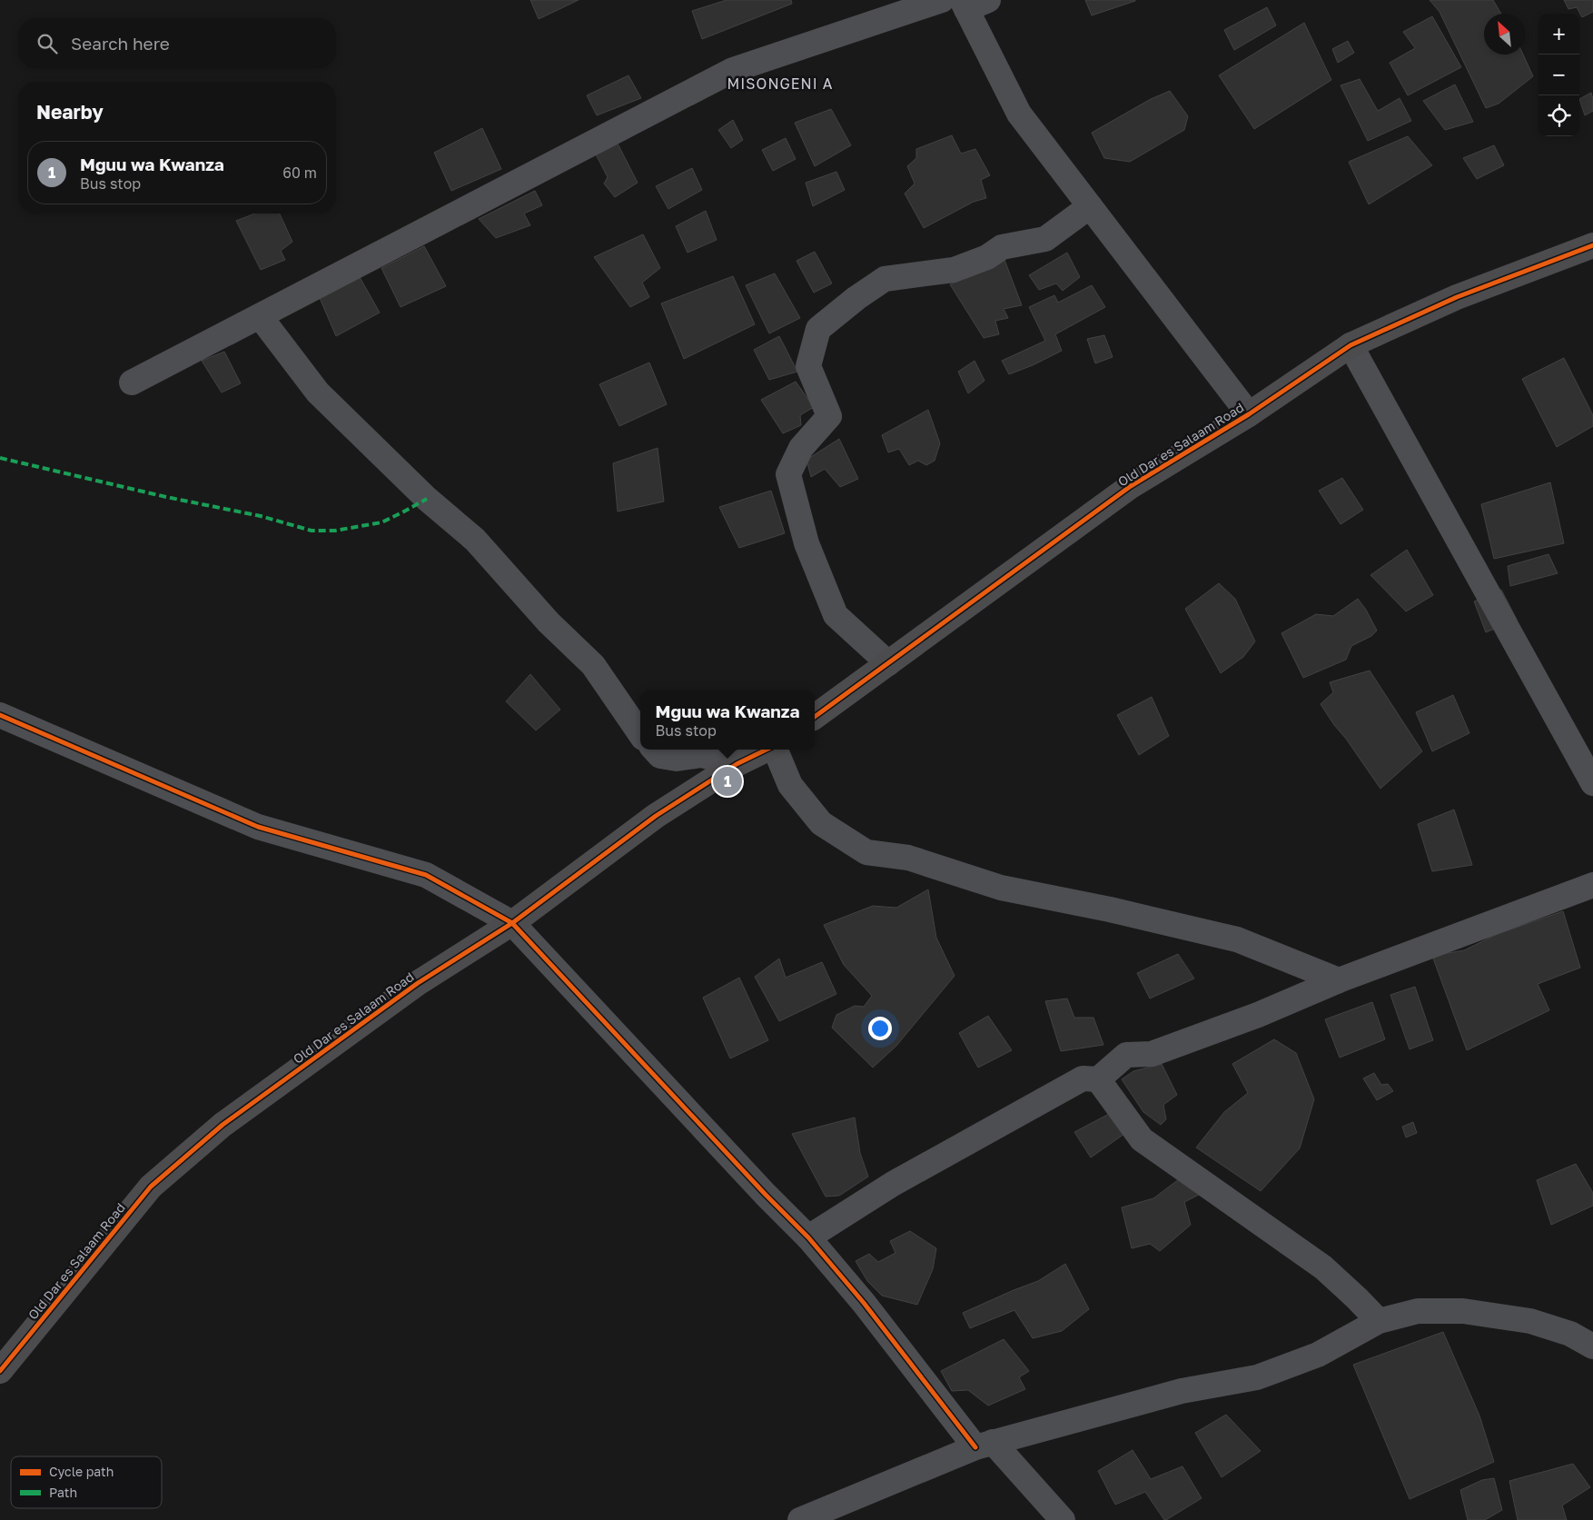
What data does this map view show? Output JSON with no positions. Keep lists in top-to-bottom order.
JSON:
{
  "streets": {
    "street": ["Old Dar es Salaam Road"]
  },
  "districts": ["MISONGENI A"],
  "legend": ["Cycle path", "Path"],
  "north": "top left",
  "page": {
    "map_buttons": ["+", "−"],
    "search": "Search here",
    "heading": "Nearby",
    "list": [
      {
        "mark": "1",
        "name": "Mguu wa Kwanza",
        "note": "Bus stop",
        "value": "60 m"
      }
    ],
    "popup": ["Mguu wa Kwanza", "Bus stop"],
    "pins": "1"
  }
}
